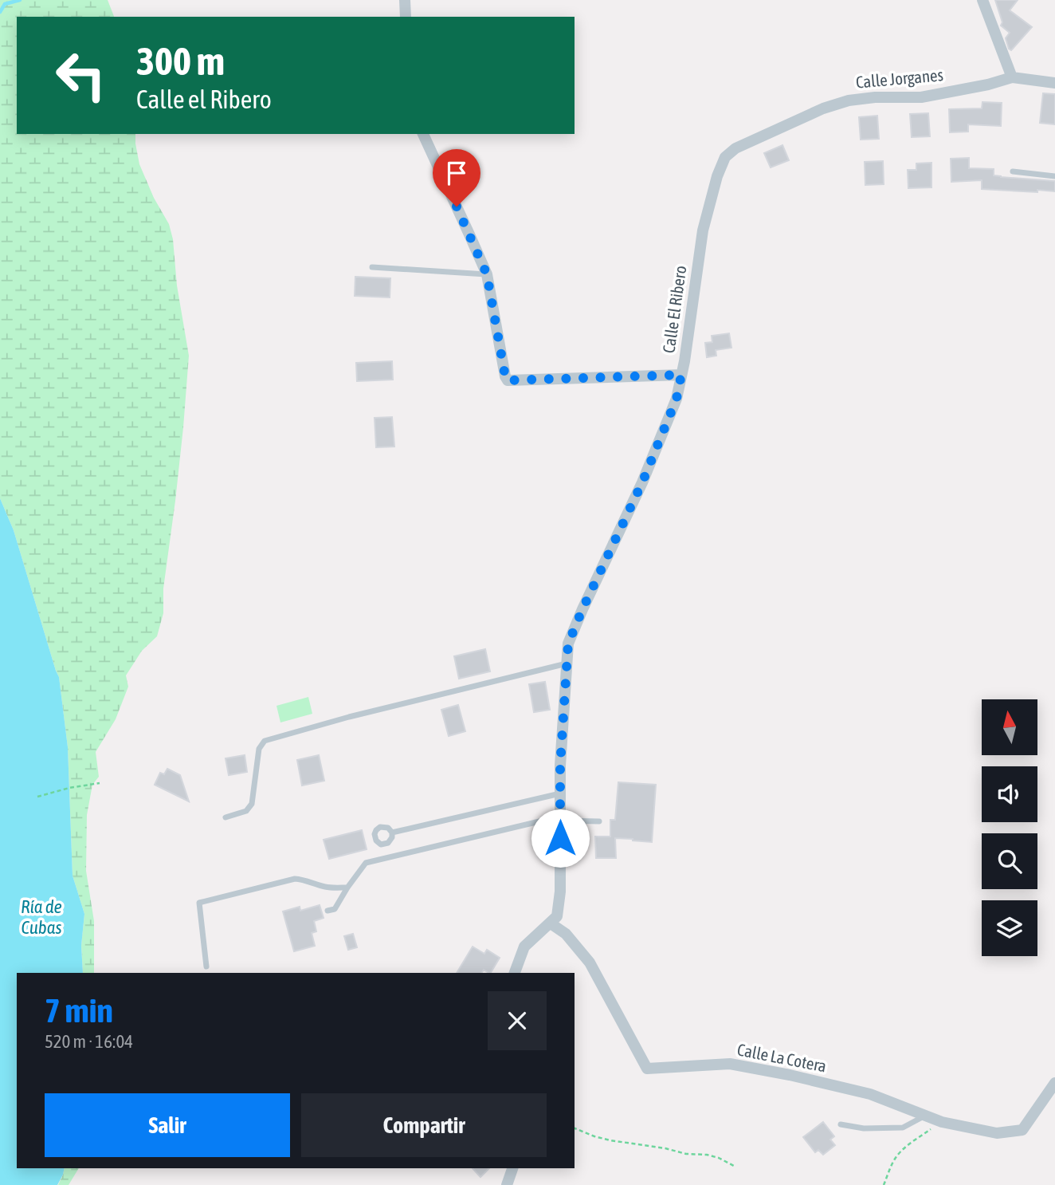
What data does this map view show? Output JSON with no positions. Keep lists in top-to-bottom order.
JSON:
{
  "streets": {
    "street": ["Calle Jorganes", "Calle El Ribero", "Calle La Cotera"]
  },
  "crossings": [
    ["Calle Jorganes", "Calle El Ribero"],
    ["Calle El Ribero", "Calle La Cotera"]
  ],
  "water": ["Ría de Cubas"],
  "north": "top",
  "page": {
    "turn": ["300 m", "Calle el Ribero"],
    "heading": ["7 min", "520 m · 16:04"],
    "buttons": ["Salir", "Compartir"]
  }
}
